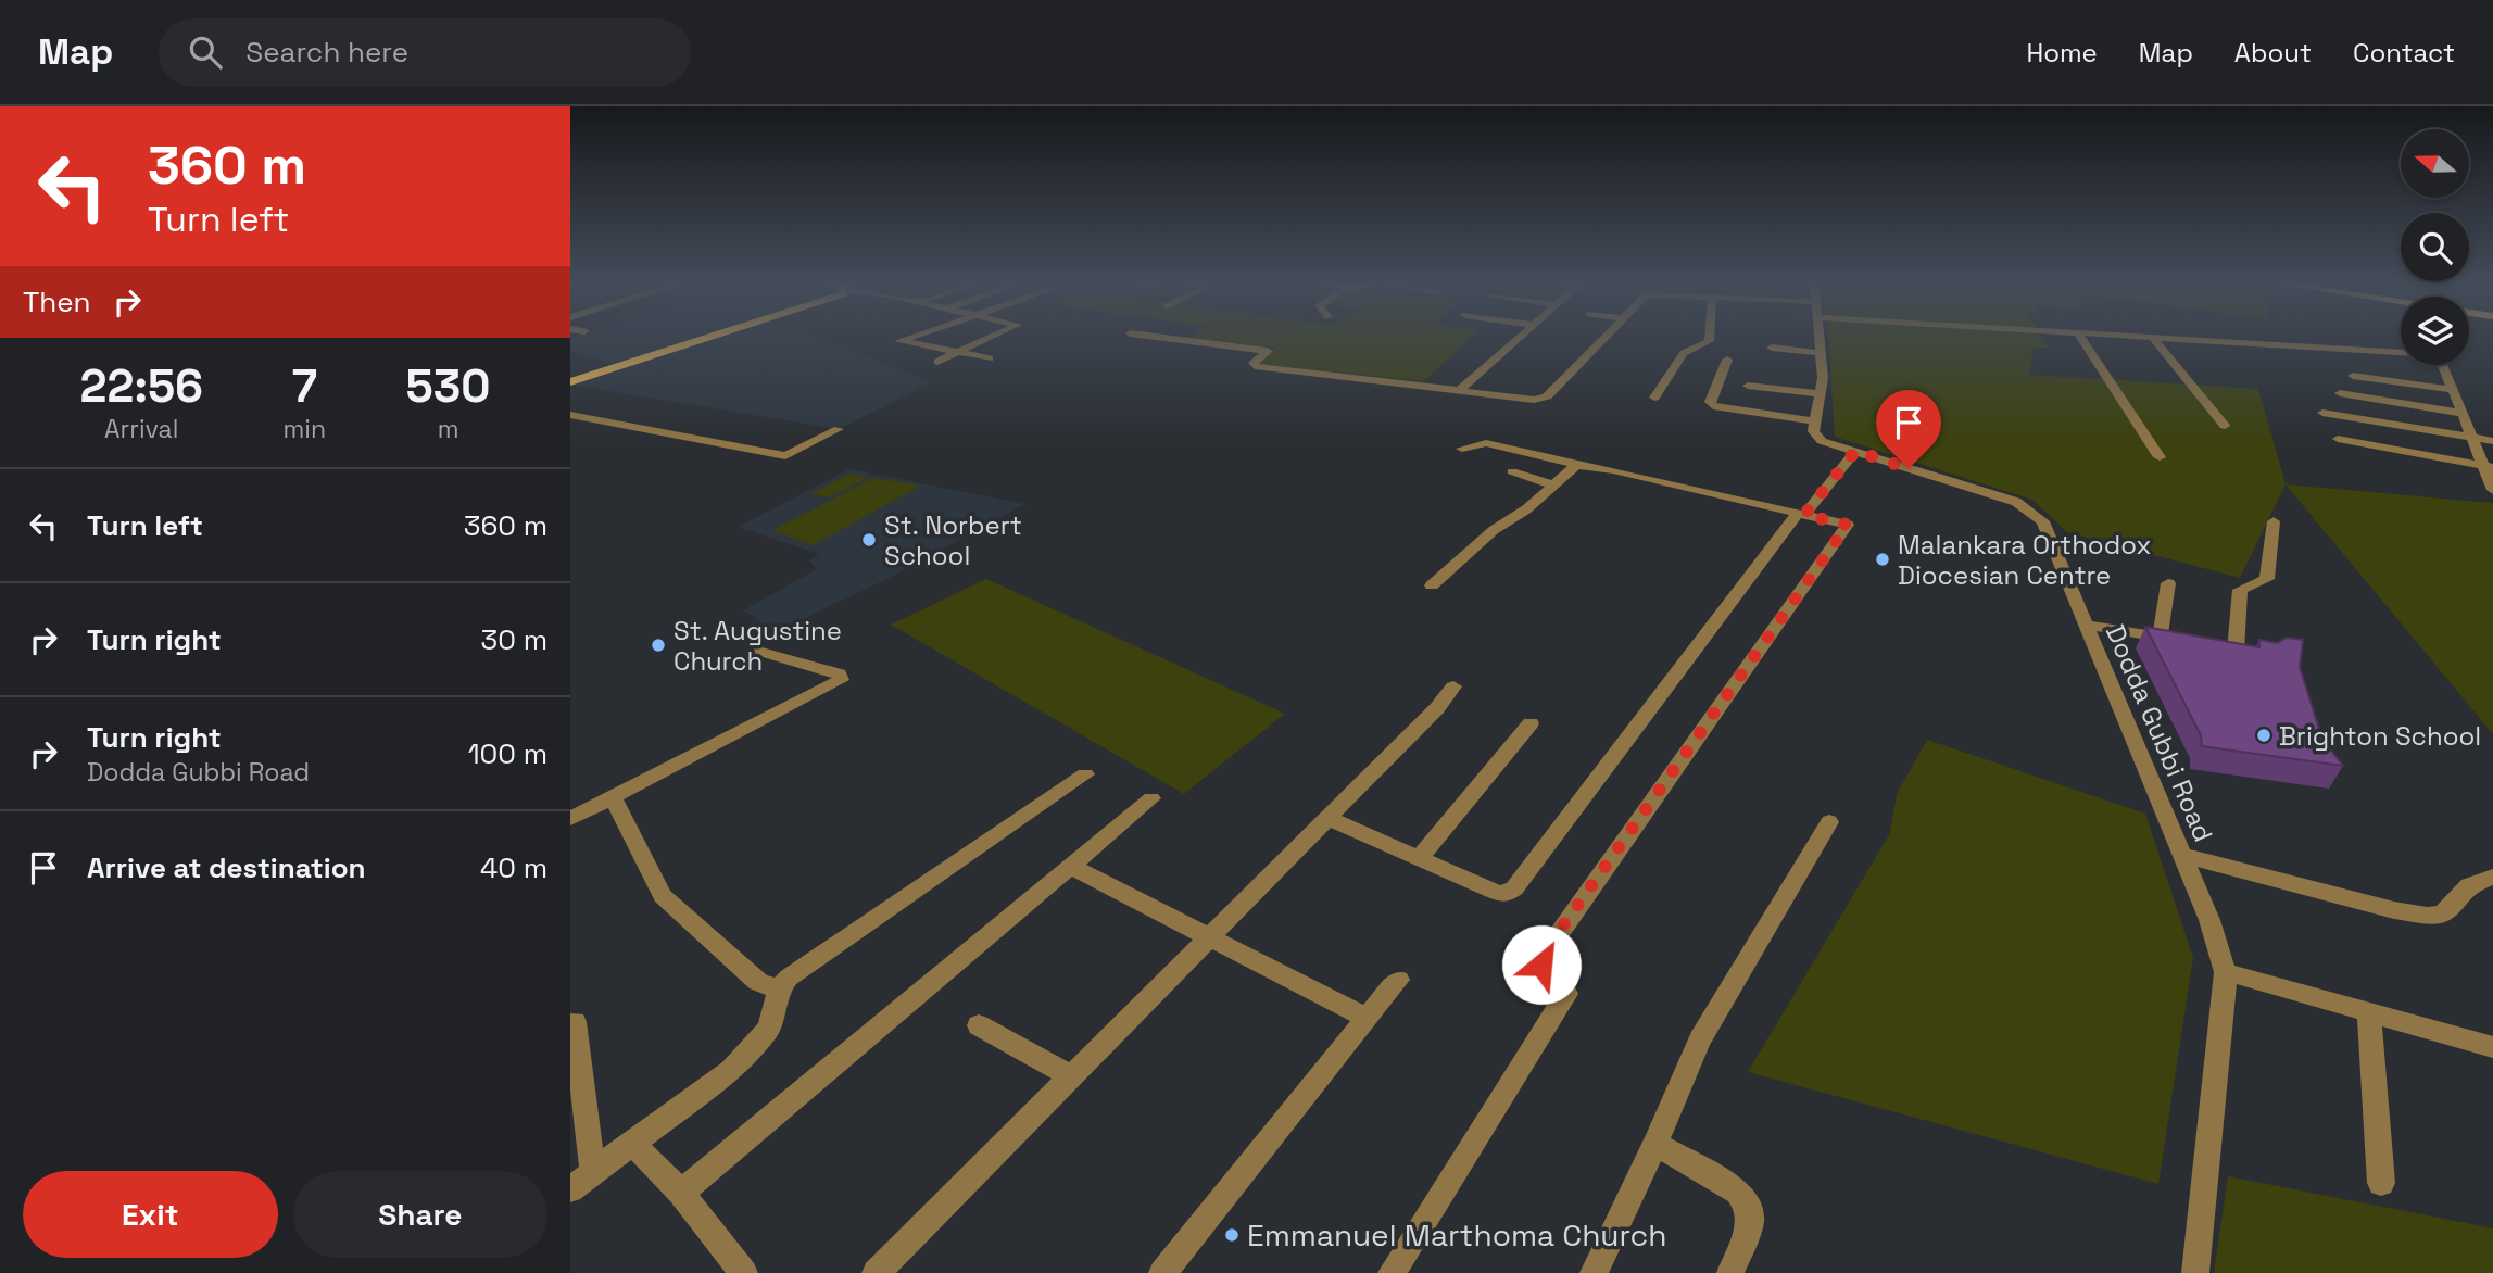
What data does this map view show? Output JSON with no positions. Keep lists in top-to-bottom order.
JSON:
{
  "streets": {
    "street": ["Dodda Gubbi Road"]
  },
  "places": [
    "St. Norbert School",
    "Malankara Orthodox Diocesian Centre",
    "St. Augustine Church",
    "Brighton School",
    "Emmanuel Marthoma Church"
  ],
  "north": "left",
  "page": {
    "header": "Map",
    "search": "Search here",
    "nav": [
      "Home",
      "Map",
      "About",
      "Contact"
    ],
    "turn": ["360 m", "Turn left"],
    "then": "Then",
    "eta": [
      "22:56",
      "Arrival",
      "7",
      "min",
      "530",
      "m"
    ],
    "list": [
      {
        "name": "Turn left",
        "value": "360 m"
      },
      {
        "name": "Turn right",
        "value": "30 m"
      },
      {
        "name": "Turn right",
        "note": "Dodda Gubbi Road",
        "value": "100 m"
      },
      {
        "name": "Arrive at destination",
        "value": "40 m"
      }
    ],
    "buttons": ["Exit", "Share"]
  }
}
